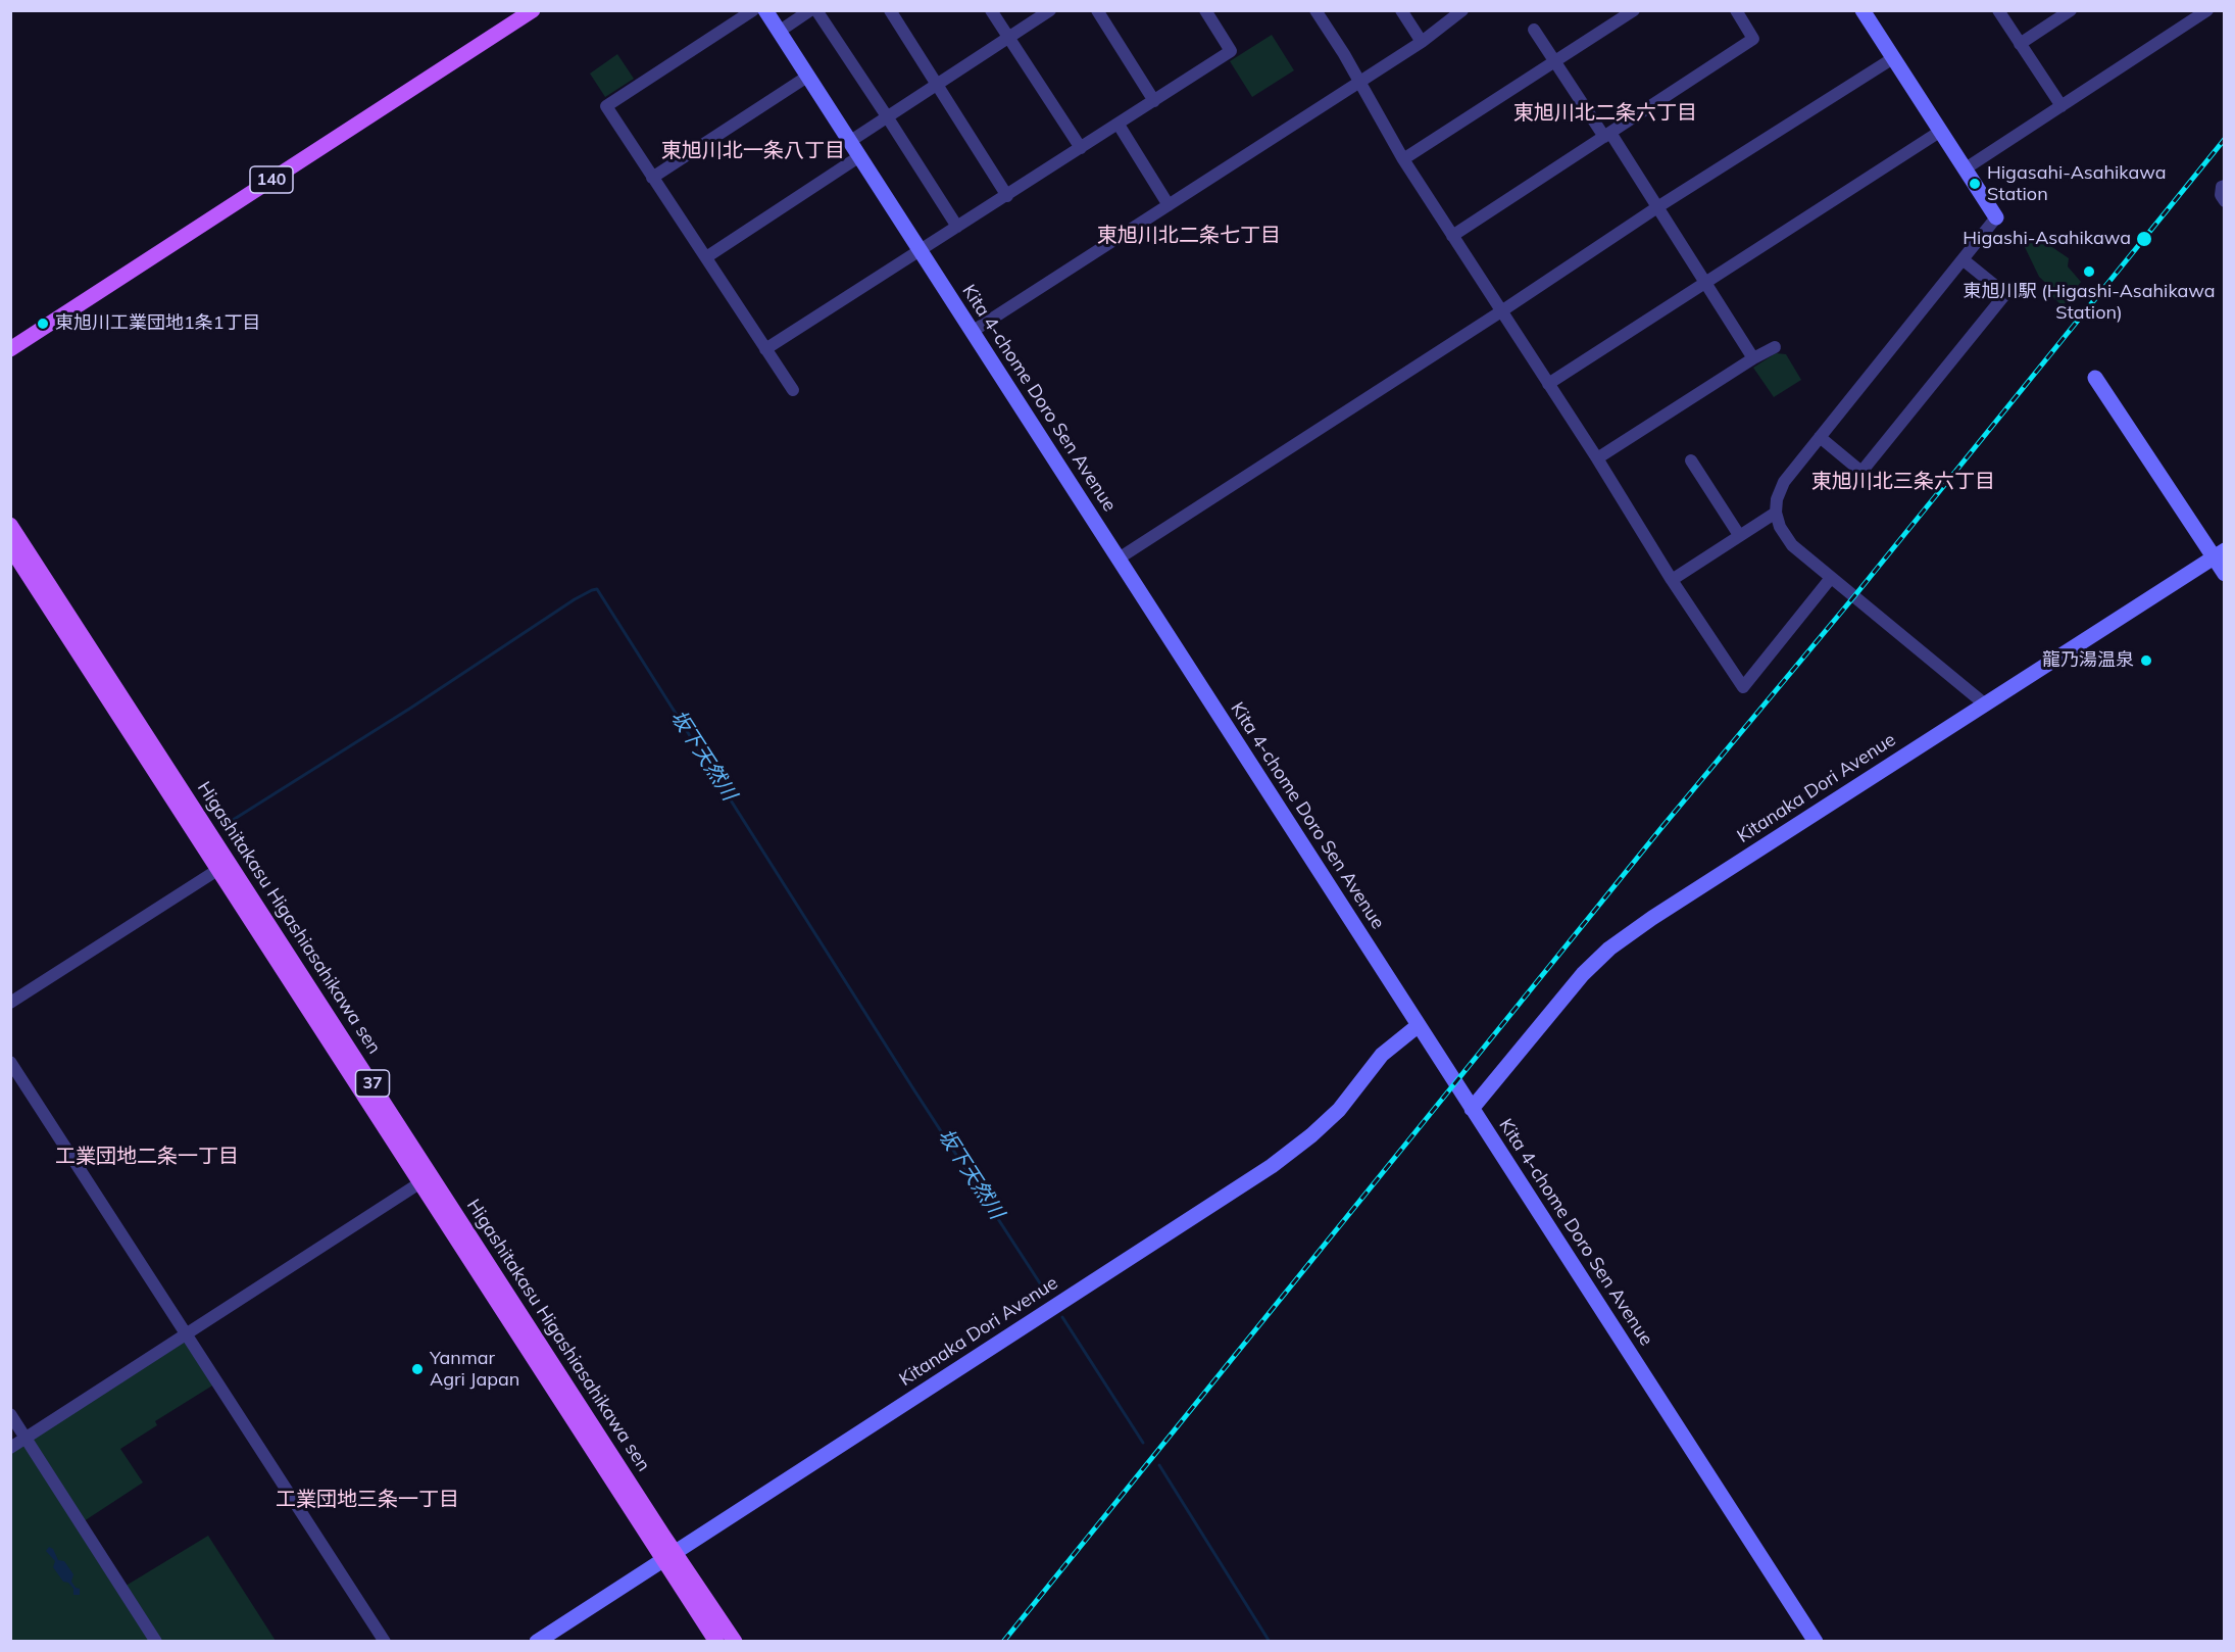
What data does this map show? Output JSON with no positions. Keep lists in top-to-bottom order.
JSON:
{
  "streets": {
    "main road": ["140", "Higashitakasu Higashiasahikawa sen", "37"],
    "street": ["Kita 4-chome Doro Sen Avenue", "Kitanaka Dori Avenue"]
  },
  "crossings": [
    ["Kita 4-chome Doro Sen Avenue", "Kitanaka Dori Avenue"],
    ["Kitanaka Dori Avenue", "Higashitakasu Higashiasahikawa sen"]
  ],
  "districts": [
    "東旭川北二条六丁目",
    "東旭川北一条八丁目",
    "東旭川北二条七丁目",
    "東旭川北三条六丁目",
    "工業団地二条一丁目",
    "工業団地三条一丁目"
  ],
  "water": ["坂下天然川"],
  "places": [
    "Higasahi-Asahikawa Station",
    "Higashi-Asahikawa",
    "東旭川駅 (Higashi-Asahikawa Station)",
    "東旭川工業団地1条1丁目",
    "龍乃湯温泉",
    "Yanmar Agri Japan"
  ]
}
